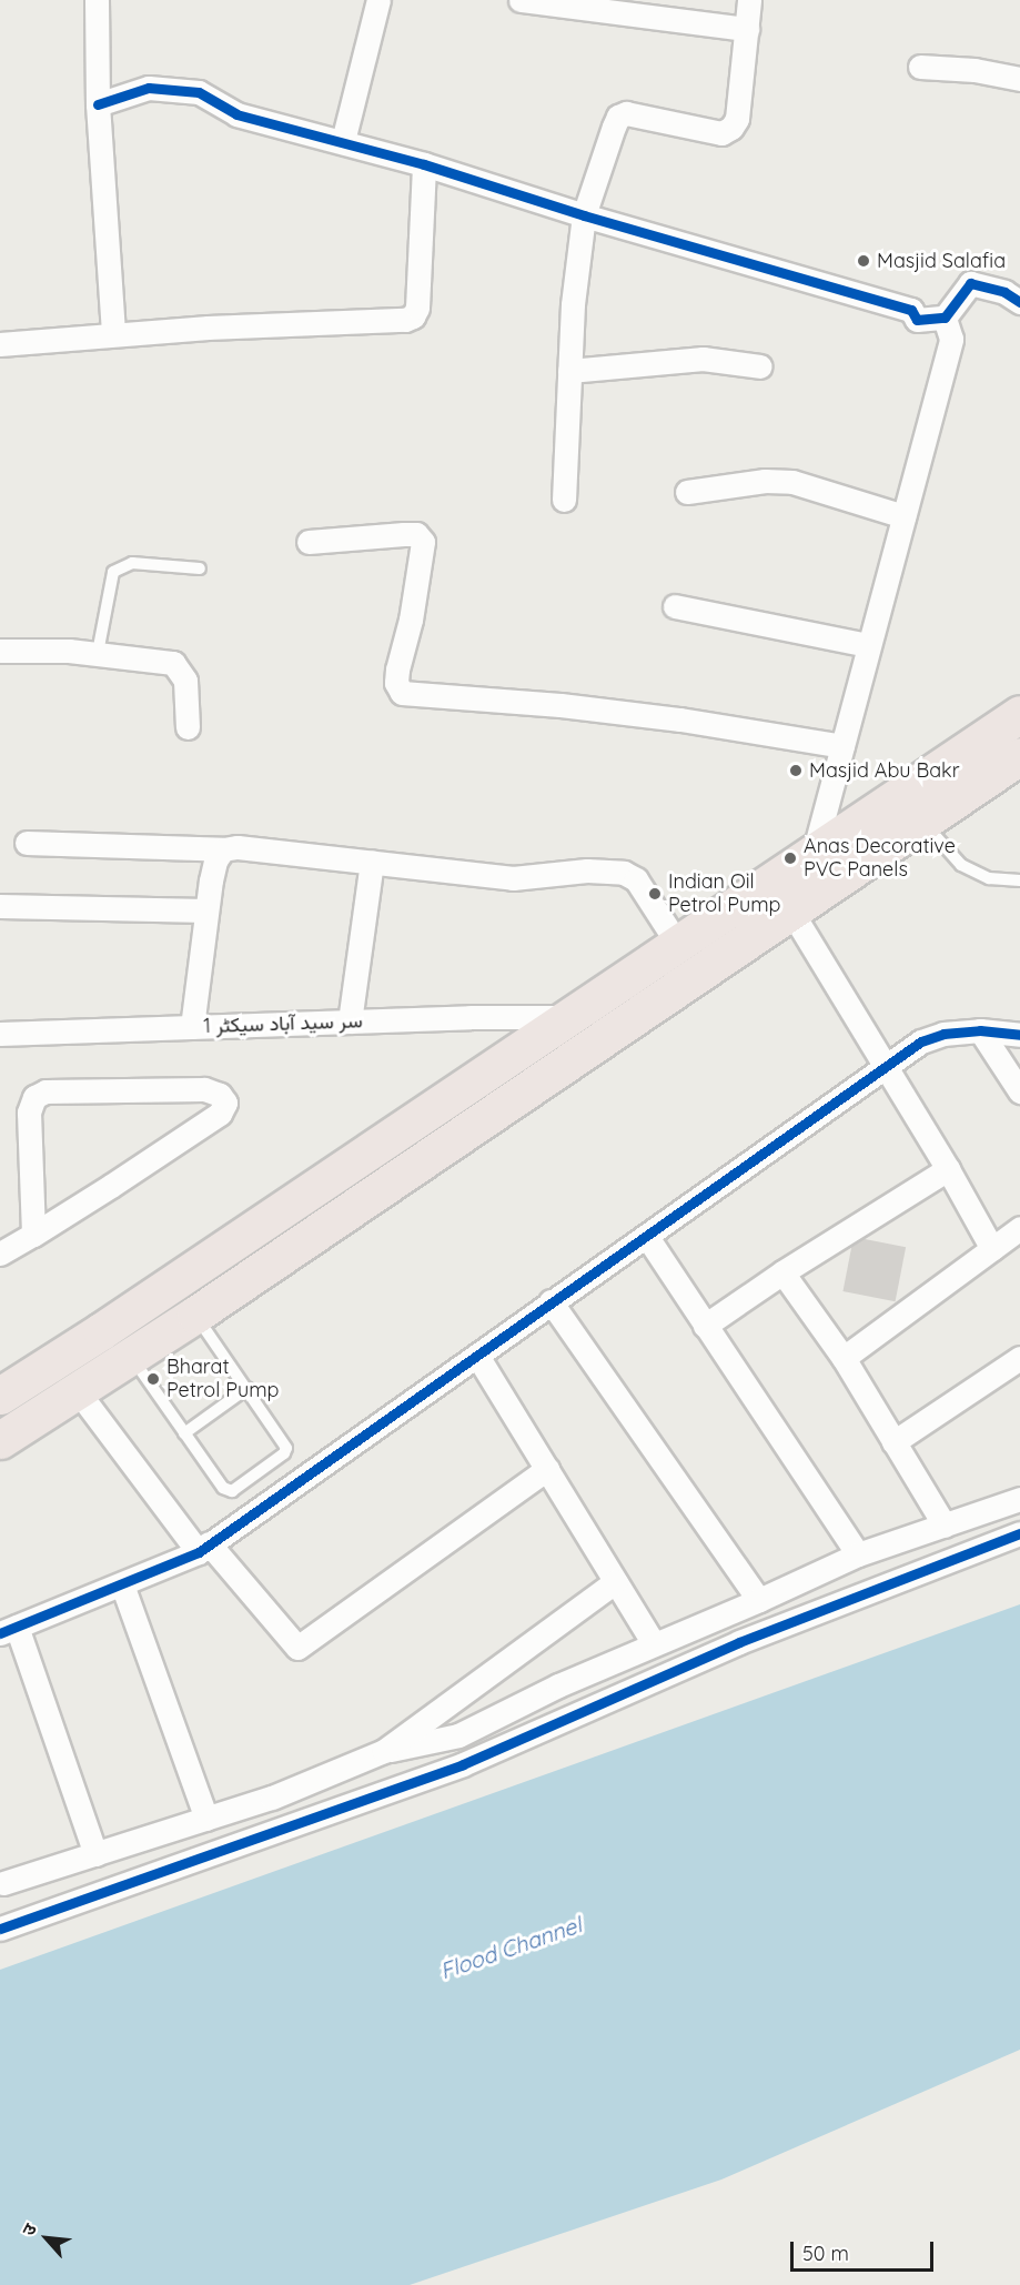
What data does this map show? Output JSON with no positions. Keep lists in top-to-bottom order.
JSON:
{
  "streets": {
    "street": ["سر سید آباد سیکٹر 1"]
  },
  "water": ["Flood Channel"],
  "places": [
    "Masjid Salafia",
    "Masjid Abu Bakr",
    "Anas Decorative PVC Panels",
    "Indian Oil Petrol Pump",
    "Bharat Petrol Pump"
  ],
  "scale_bar": "50 m",
  "north": "top left"
}
